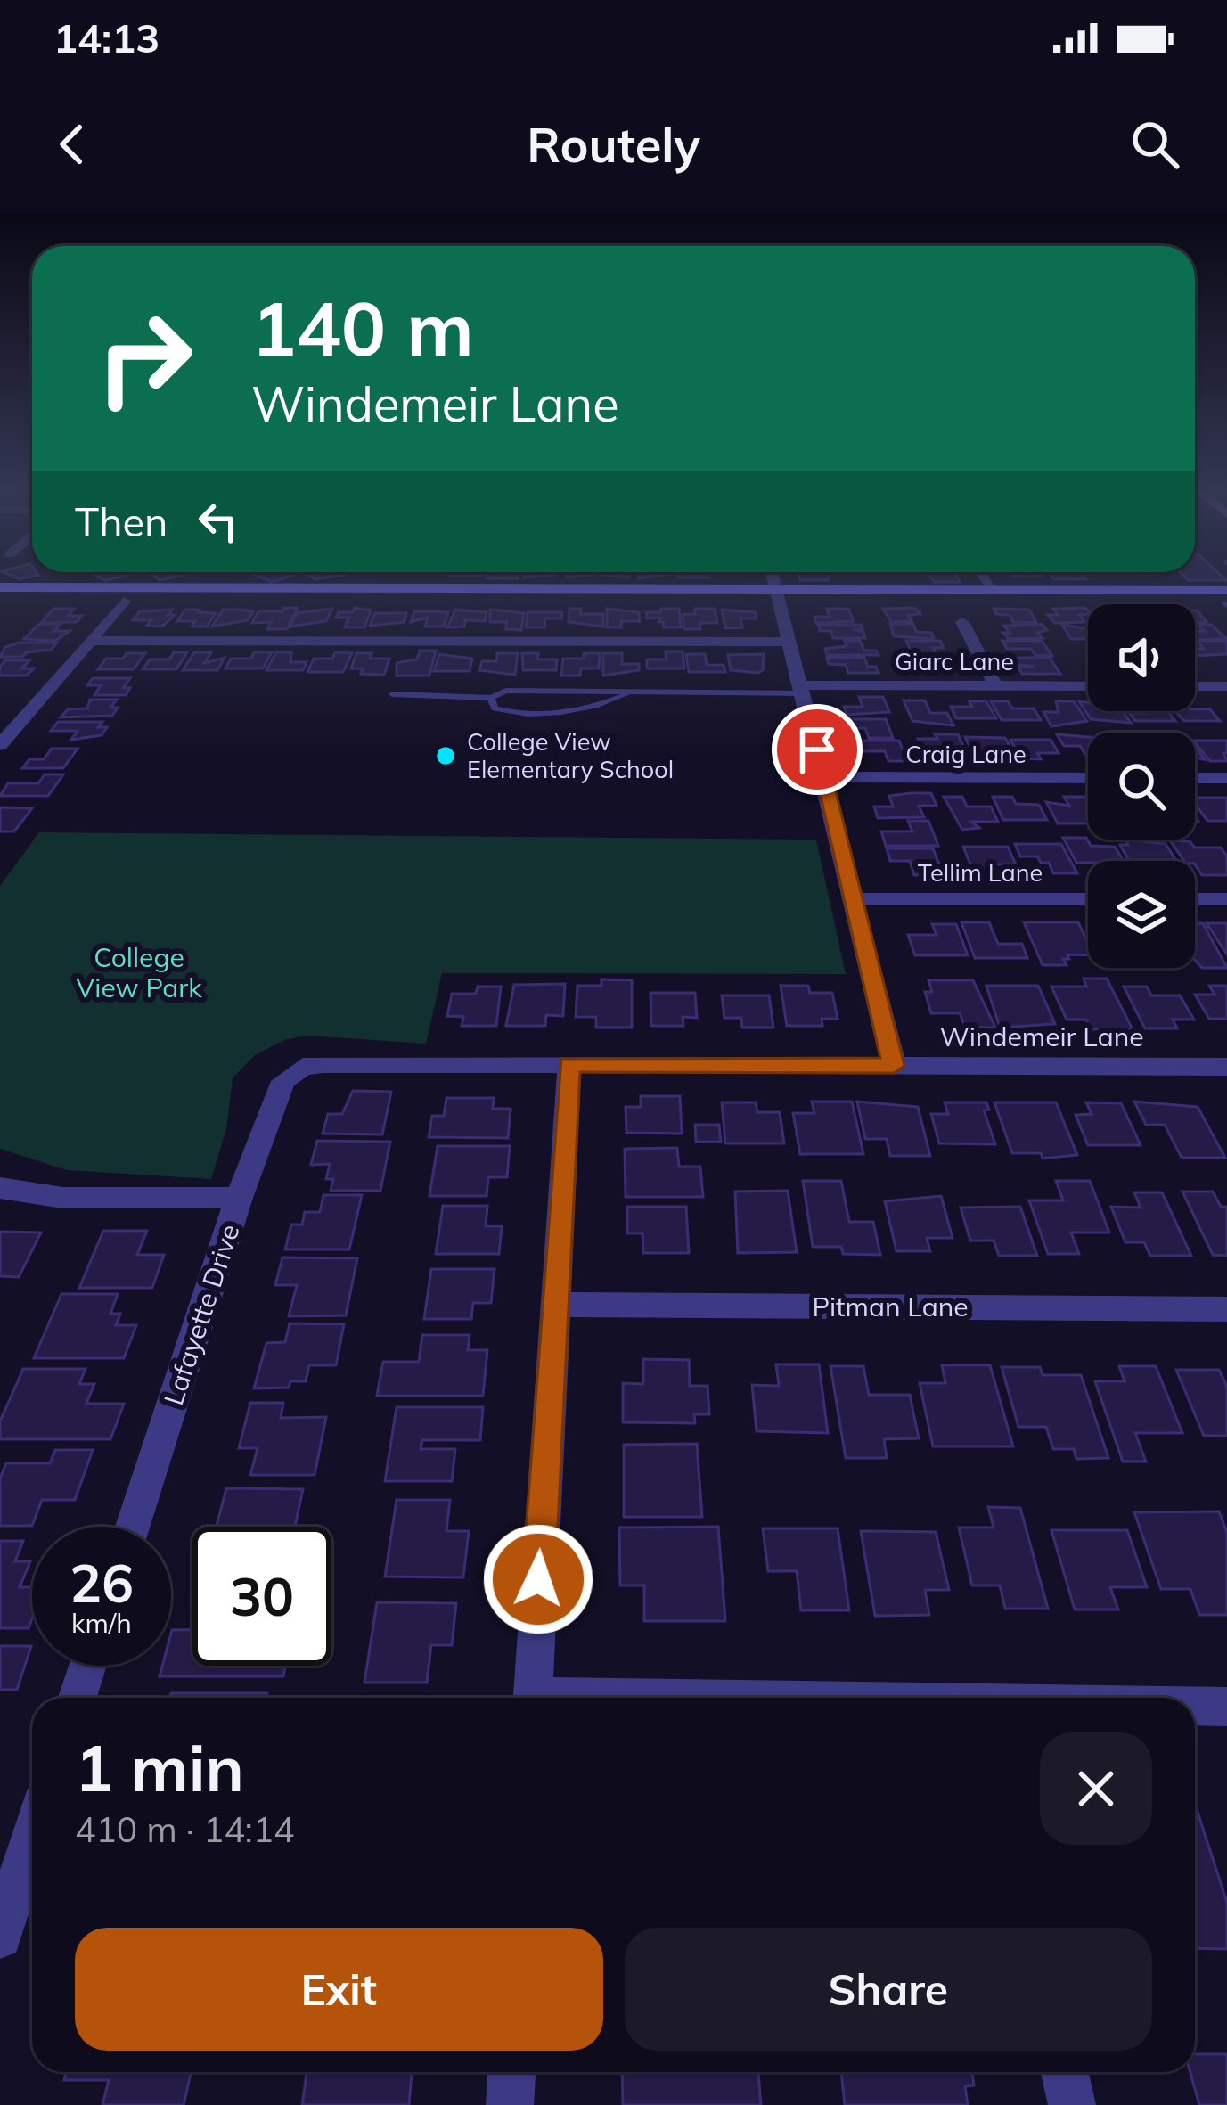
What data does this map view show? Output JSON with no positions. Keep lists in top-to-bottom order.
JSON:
{
  "streets": {
    "street": [
      "Giarc Lane",
      "Craig Lane",
      "Tellim Lane",
      "Windemeir Lane",
      "Pitman Lane",
      "Lafayette Drive"
    ]
  },
  "crossings": [
    ["Windemeir Lane", "Lafayette Drive"]
  ],
  "parks": ["College View Park"],
  "places": ["College View Elementary School"],
  "page": {
    "status": "14:13",
    "header": "Routely",
    "turn": ["140 m", "Windemeir Lane"],
    "then": "Then",
    "speed": "26 km/h",
    "limit": "30",
    "heading": ["1 min", "410 m · 14:14"],
    "buttons": ["Exit", "Share"]
  }
}
